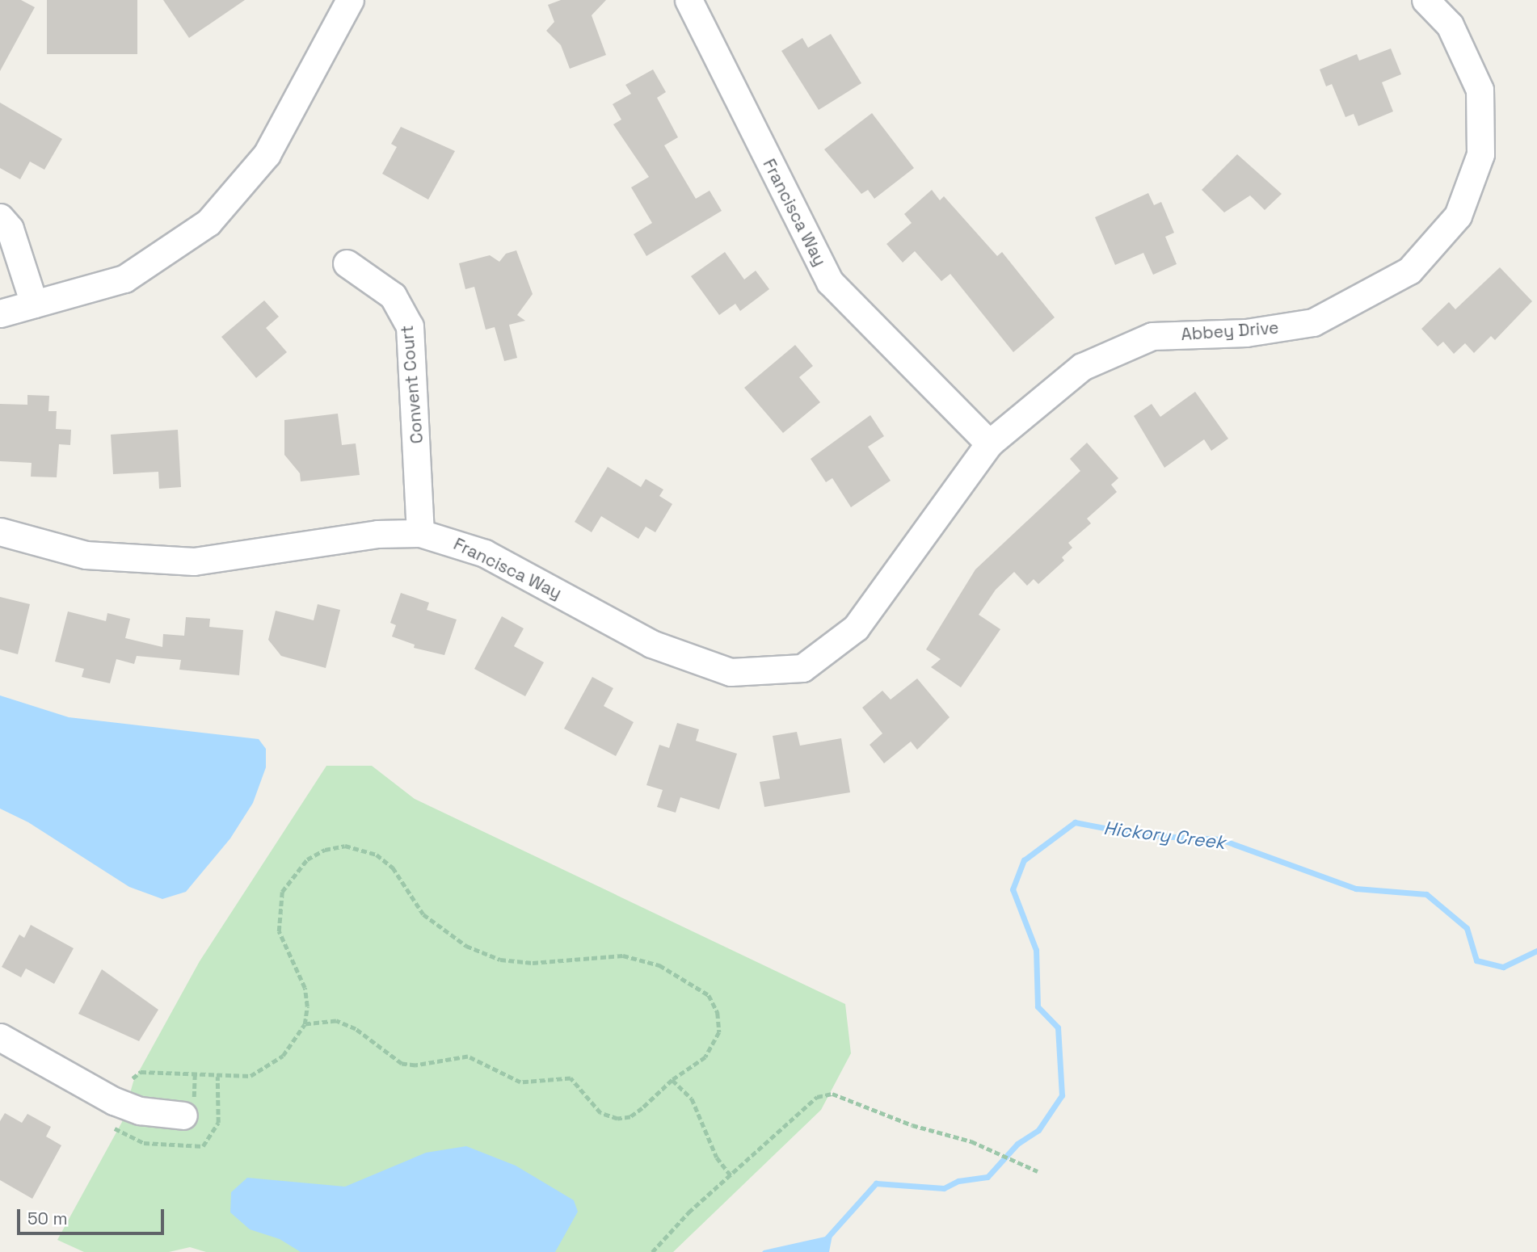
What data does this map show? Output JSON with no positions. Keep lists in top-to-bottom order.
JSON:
{
  "streets": {
    "street": ["Francisca Way", "Abbey Drive", "Convent Court"]
  },
  "crossings": [
    ["Francisca Way", "Abbey Drive"],
    ["Francisca Way", "Convent Court"]
  ],
  "water": ["Hickory Creek"],
  "scale_bar": "50 m"
}
